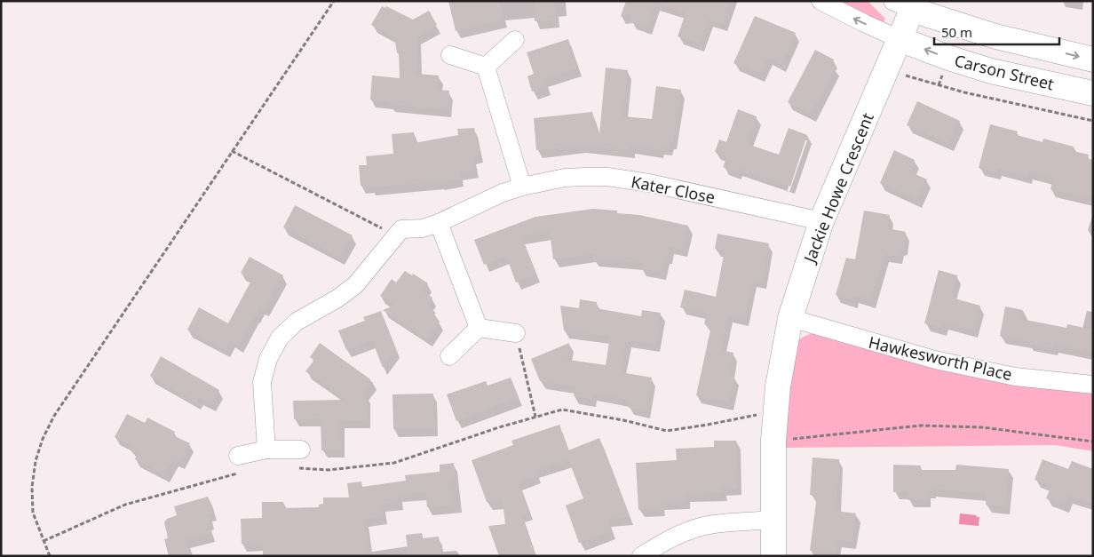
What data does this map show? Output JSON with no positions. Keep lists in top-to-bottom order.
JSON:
{
  "streets": {
    "street": [
      "Carson Street",
      "Jackie Howe Crescent",
      "Kater Close",
      "Hawkesworth Place"
    ]
  },
  "crossings": [
    ["Carson Street", "Jackie Howe Crescent"],
    ["Jackie Howe Crescent", "Kater Close"],
    ["Jackie Howe Crescent", "Hawkesworth Place"]
  ],
  "scale_bar": "50 m"
}
